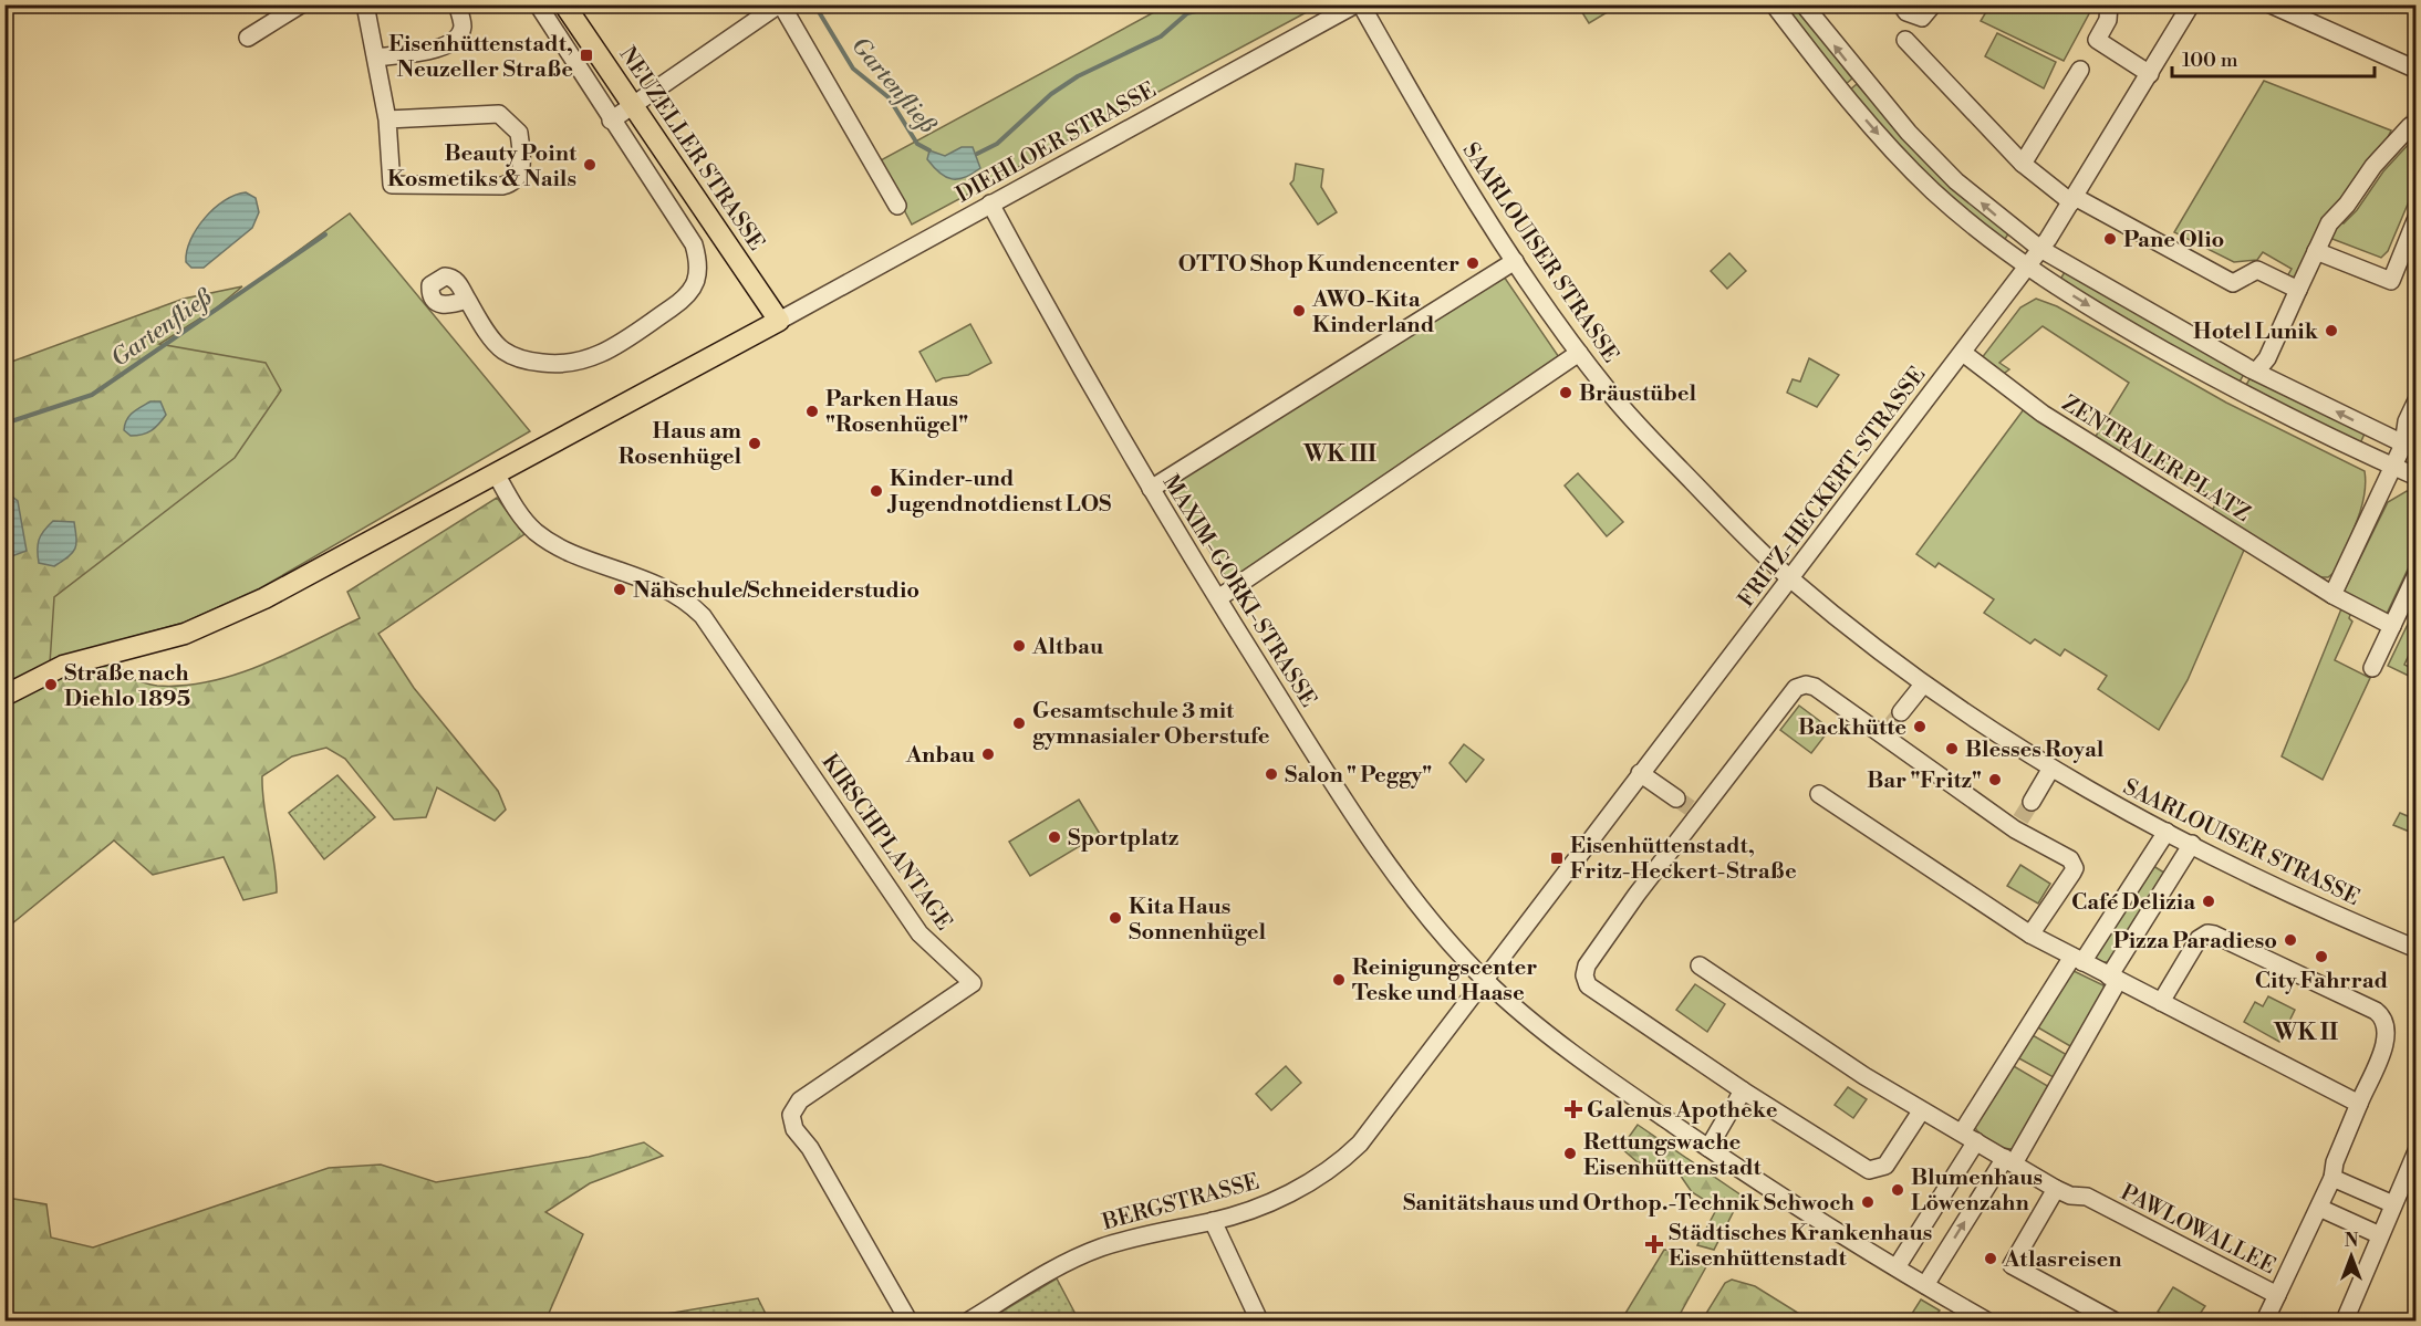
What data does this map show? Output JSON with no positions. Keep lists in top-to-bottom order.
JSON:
{
  "streets": {
    "main road": ["NEUZELLER STRASSE"],
    "street": [
      "DIEHLOER STRASSE",
      "SAARLOUISER STRASSE",
      "ZENTRALER PLATZ",
      "FRITZ-HECKERT-STRASSE",
      "MAXIM-GORKI-STRASSE",
      "KIRSCHPLANTAGE",
      "BERGSTRASSE",
      "PAWLOWALLEE"
    ]
  },
  "crossings": [
    ["DIEHLOER STRASSE", "NEUZELLER STRASSE"],
    ["DIEHLOER STRASSE", "MAXIM-GORKI-STRASSE"],
    ["SAARLOUISER STRASSE", "FRITZ-HECKERT-STRASSE"],
    ["ZENTRALER PLATZ", "FRITZ-HECKERT-STRASSE"],
    ["FRITZ-HECKERT-STRASSE", "MAXIM-GORKI-STRASSE"],
    ["FRITZ-HECKERT-STRASSE", "BERGSTRASSE"],
    ["MAXIM-GORKI-STRASSE", "BERGSTRASSE"]
  ],
  "districts": ["WK III", "WK II"],
  "water": ["Gartenfließ"],
  "places": {
    "transit": ["Eisenhüttenstadt, Neuzeller Straße", "Eisenhüttenstadt, Fritz-Heckert-Straße"],
    "other": [
      "Beauty Point Kosmetiks & Nails",
      "Pane Olio",
      "OTTO Shop Kundencenter",
      "AWO-Kita Kinderland",
      "Hotel Lunik",
      "Bräustübel",
      "Parken Haus \"Rosenhügel\"",
      "Haus am Rosenhügel",
      "Kinder-und Jugendnotdienst LOS",
      "Nähschule/Schneiderstudio",
      "Altbau",
      "Straße nach Diehlo 1895",
      "Gesamtschule 3 mit gymnasialer Oberstufe",
      "Backhütte",
      "Blesses Royal",
      "Anbau",
      "Salon \" Peggy\"",
      "Bar \"Fritz\"",
      "Sportplatz",
      "Café Delizia",
      "Kita Haus Sonnenhügel",
      "Pizza Paradieso",
      "City Fahrrad",
      "Reinigungscenter Teske und Haase",
      "Rettungswache Eisenhüttenstadt",
      "Blumenhaus Löwenzahn",
      "Sanitätshaus und Orthop.-Technik Schwoch",
      "Atlasreisen"
    ],
    "health": ["Galenus Apotheke", "Städtisches Krankenhaus Eisenhüttenstadt"]
  },
  "scale_bar": "100 m",
  "north": "top"
}
